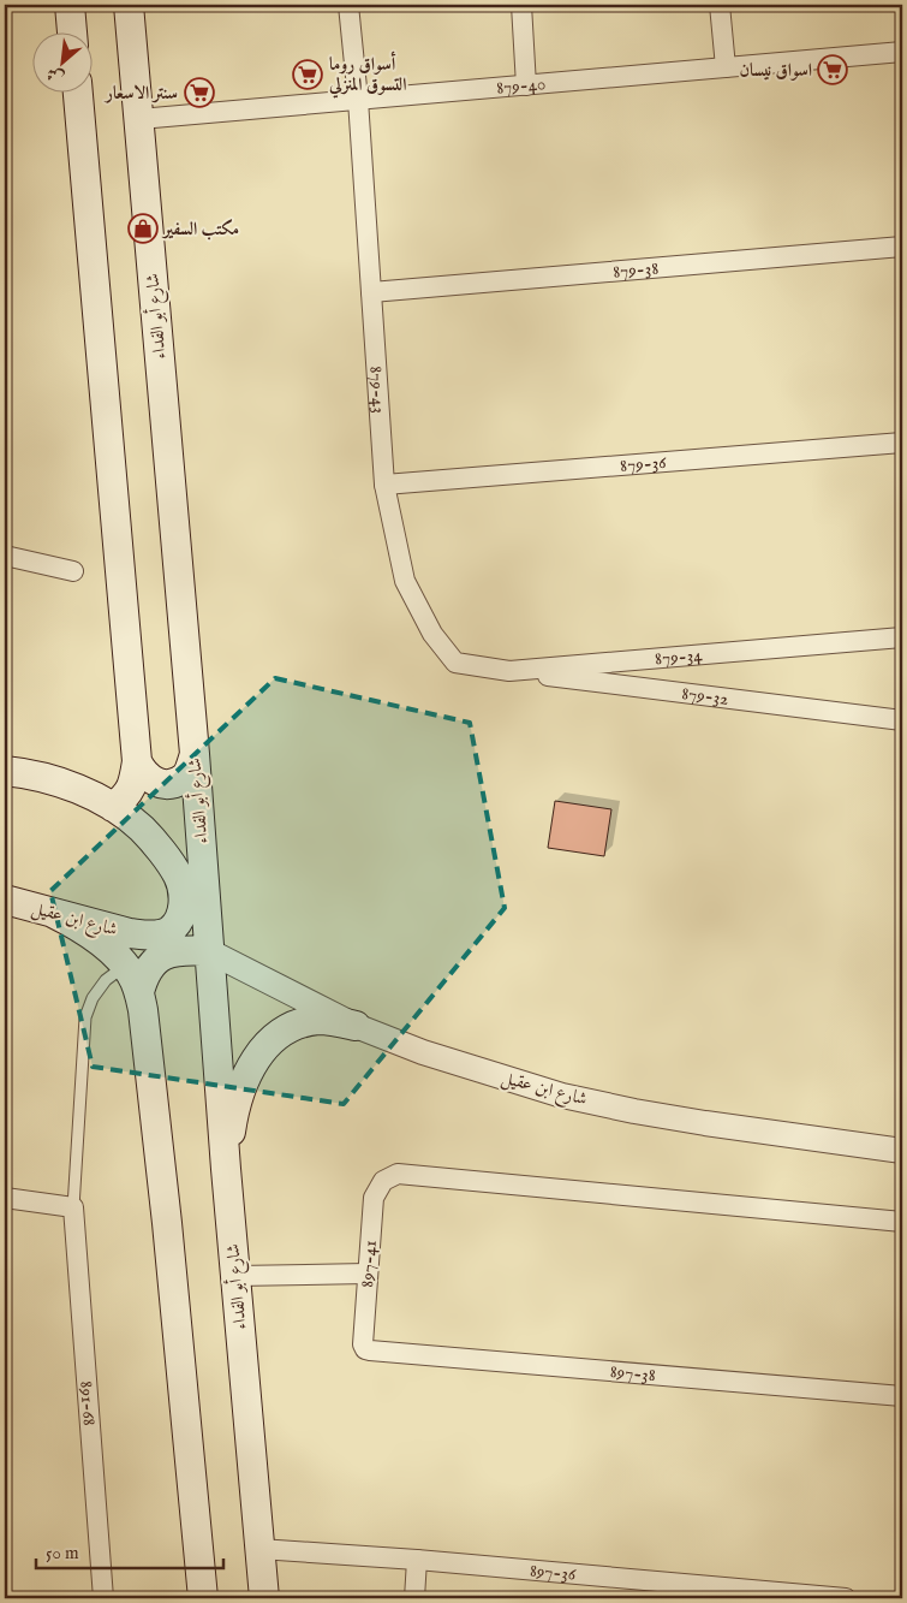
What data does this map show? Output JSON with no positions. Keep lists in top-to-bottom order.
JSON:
{
  "streets": {
    "main road": ["شارع أبو الفداء", "شارع ابن عقيل"],
    "street": [
      "879-40",
      "879-38",
      "879-43",
      "879-36",
      "879-34",
      "879-32",
      "897-41",
      "897-38",
      "891-68",
      "897-36"
    ]
  },
  "crossings": [
    ["879-40", "شارع أبو الفداء"],
    ["879-40", "879-43"],
    ["879-38", "879-43"],
    ["شارع أبو الفداء", "شارع ابن عقيل"],
    ["شارع أبو الفداء", "897-36"],
    ["879-43", "879-36"],
    ["879-43", "879-34"],
    ["879-34", "879-32"],
    ["897-41", "897-38"]
  ],
  "places": {
    "supermarket": ["اسواق نيسان", "أسواق روما التسوق المنزلي", "سنتر الاسعار"],
    "shop": ["مكتب السفير"]
  },
  "scale_bar": "50 m",
  "north": "bottom left"
}
